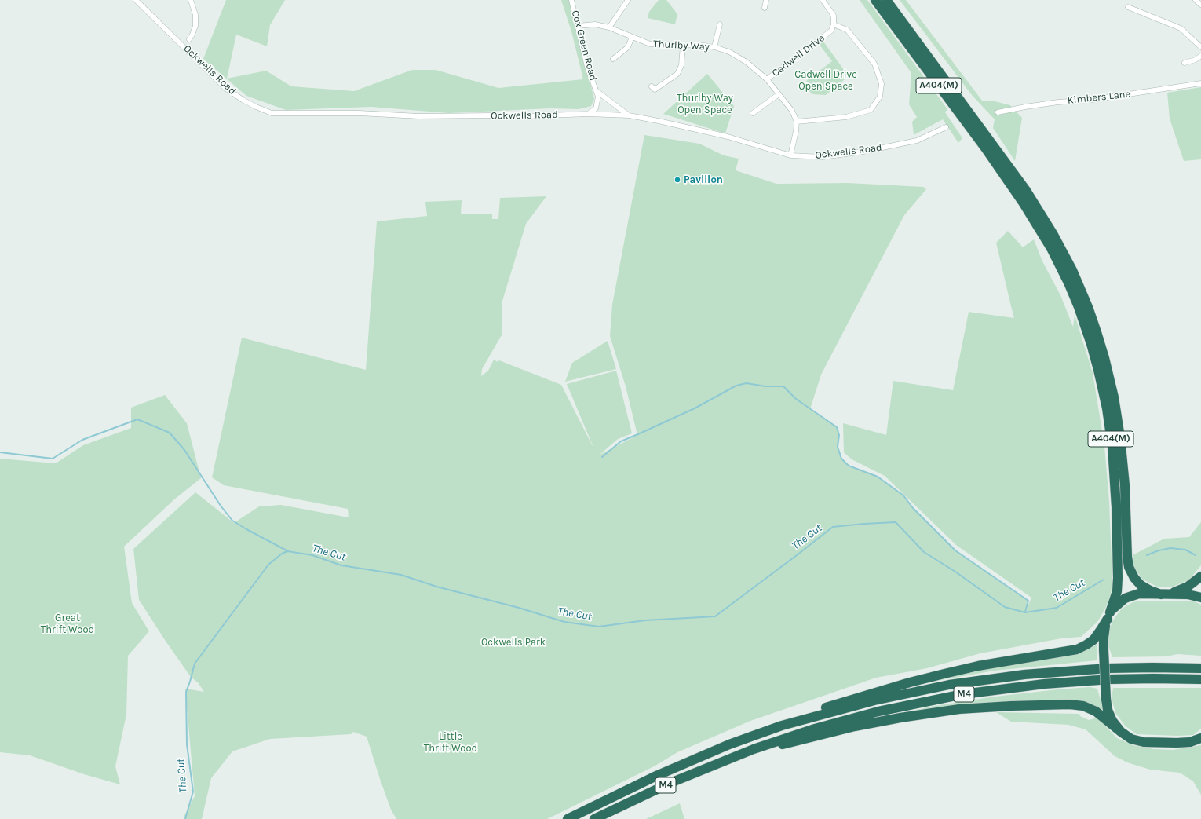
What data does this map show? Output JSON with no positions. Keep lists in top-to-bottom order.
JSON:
{
  "streets": {
    "highway": ["A404(M)", "M4"],
    "street": [
      "Cox Green Road",
      "Thurlby Way",
      "Cadwell Drive",
      "Ockwells Road",
      "Kimbers Lane"
    ]
  },
  "crossings": [
    ["Cox Green Road", "Thurlby Way"],
    ["Cox Green Road", "Ockwells Road"],
    ["Thurlby Way", "Cadwell Drive"],
    ["A404(M)", "M4"]
  ],
  "water": ["The Cut"],
  "parks": [
    "Cadwell Drive Open Space",
    "Thurlby Way Open Space",
    "Great Thrift Wood",
    "Ockwells Park",
    "Little Thrift Wood"
  ],
  "places": ["Pavilion"]
}
